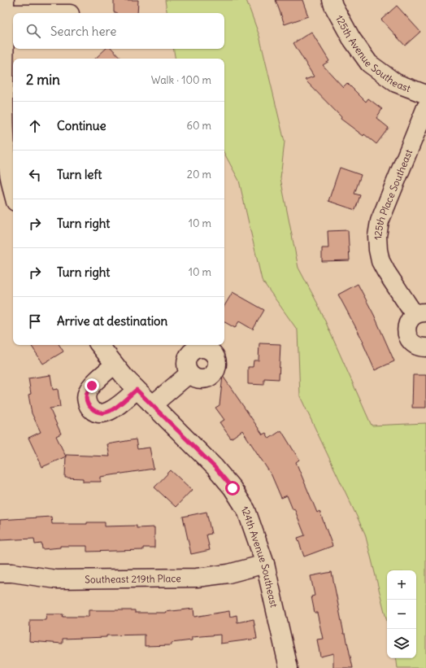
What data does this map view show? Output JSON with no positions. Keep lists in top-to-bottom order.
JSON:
{
  "streets": {
    "street": [
      "125th Avenue Southeast",
      "125th Place Southeast",
      "124th Avenue Southeast",
      "Southeast 219th Place"
    ]
  },
  "crossings": [
    ["124th Avenue Southeast", "Southeast 219th Place"]
  ],
  "page": {
    "search": "Search here",
    "heading": ["2 min", "Walk · 100 m"],
    "list": [
      ["Continue", "60 m"],
      ["Turn left", "20 m"],
      ["Turn right", "10 m"],
      ["Turn right", "10 m"],
      "Arrive at destination"
    ],
    "map_buttons": ["+", "−"]
  }
}
